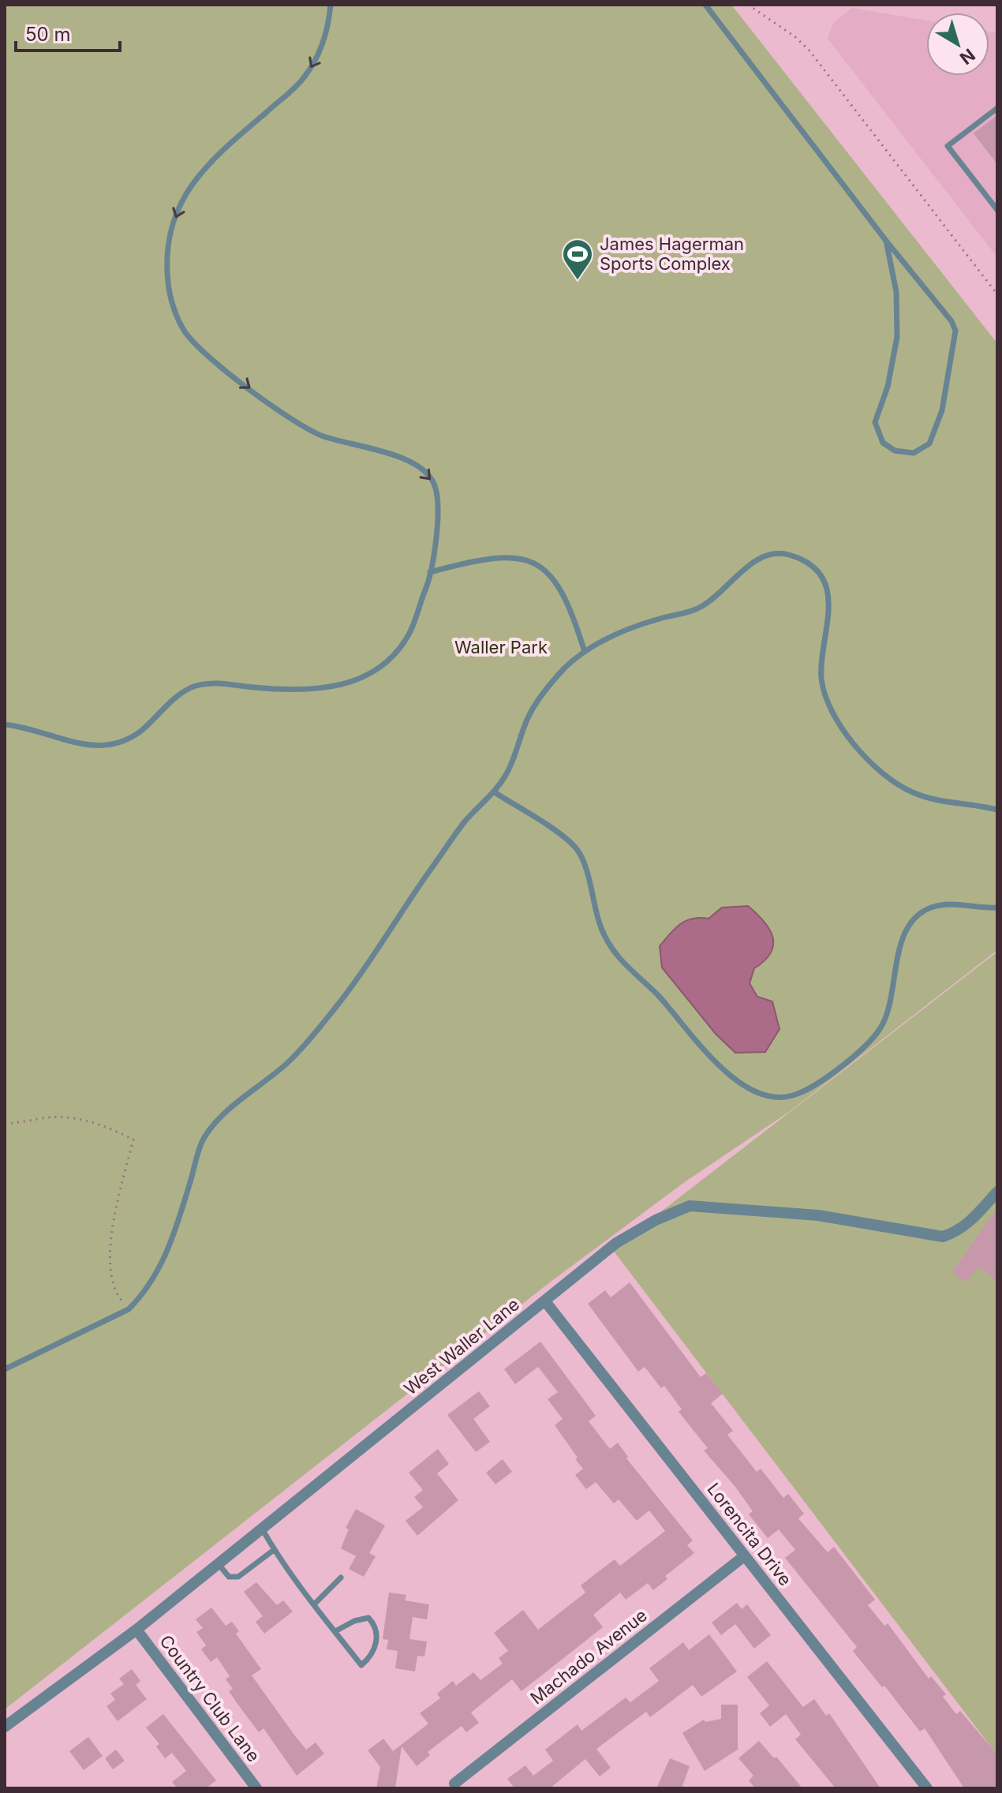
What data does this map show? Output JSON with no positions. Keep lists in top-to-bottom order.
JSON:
{
  "streets": {
    "street": [
      "West Waller Lane",
      "Lorencita Drive",
      "Machado Avenue",
      "Country Club Lane"
    ]
  },
  "crossings": [
    ["West Waller Lane", "Lorencita Drive"],
    ["West Waller Lane", "Country Club Lane"],
    ["Lorencita Drive", "Machado Avenue"]
  ],
  "parks": ["Waller Park"],
  "places": {
    "sports": ["James Hagerman Sports Complex"]
  },
  "scale_bar": "50 m",
  "north": "bottom right"
}
